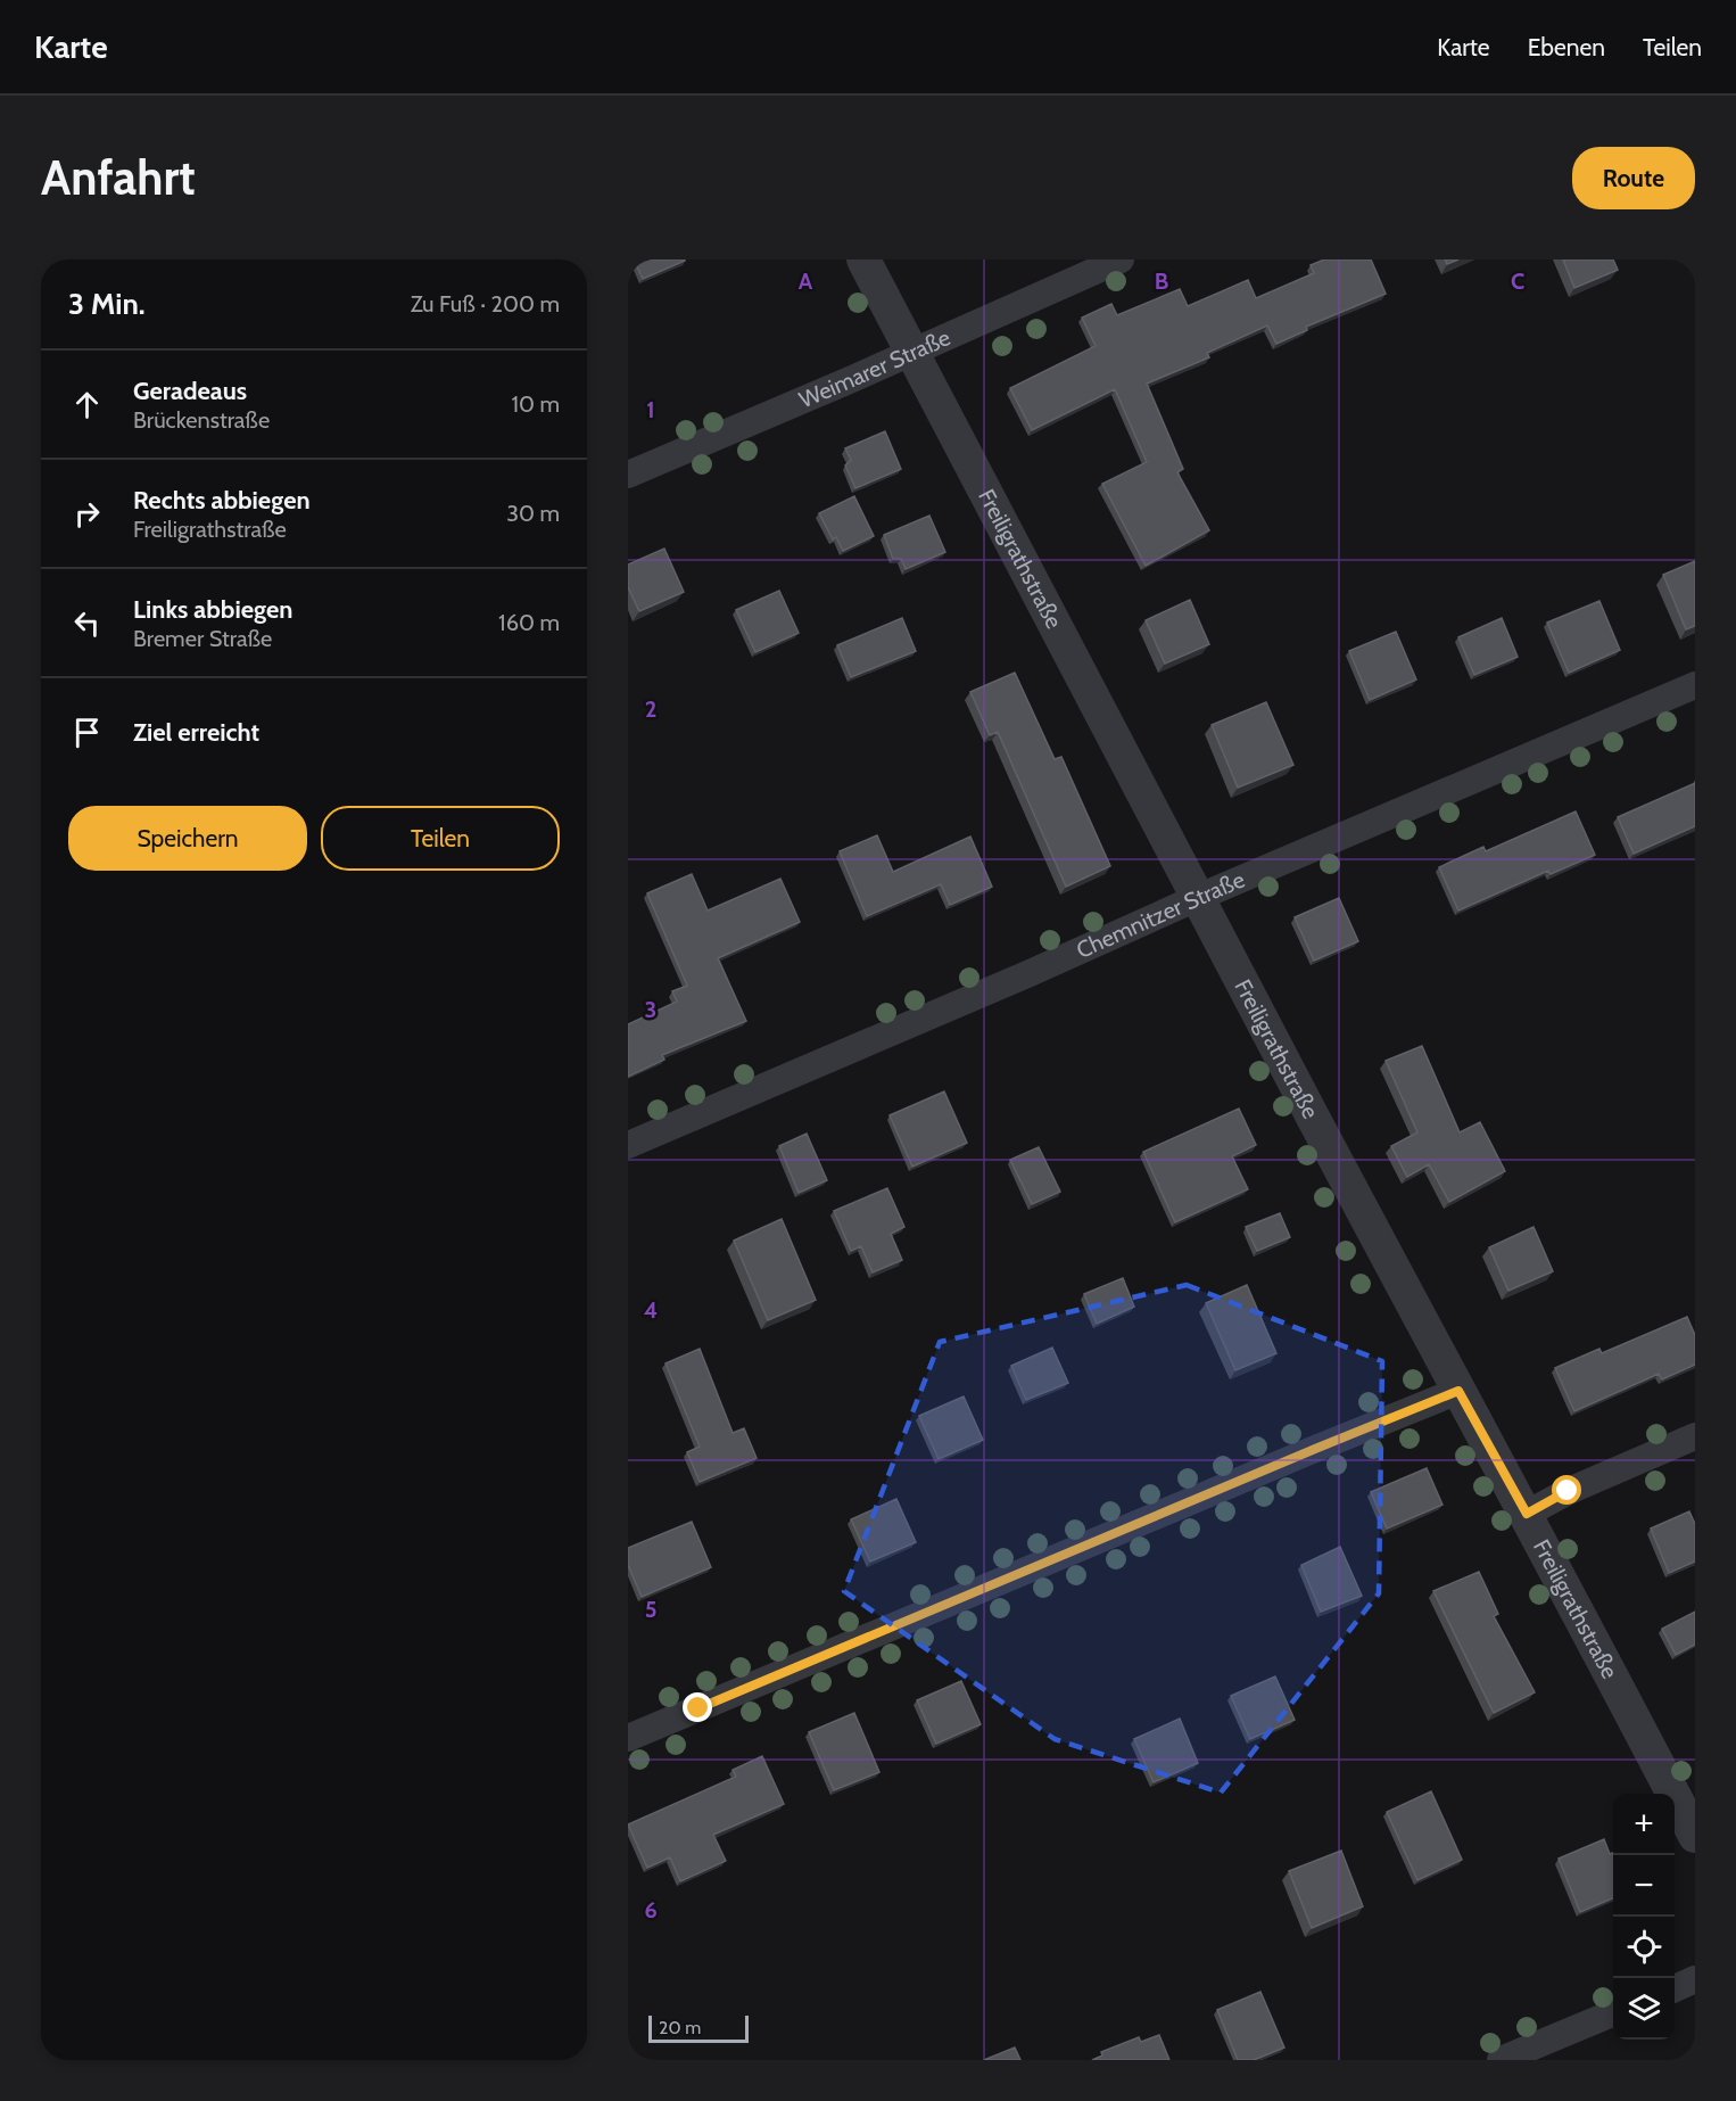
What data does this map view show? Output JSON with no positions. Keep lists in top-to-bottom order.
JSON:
{
  "streets": {
    "street": ["Weimarer Straße", "Freiligrathstraße", "Chemnitzer Straße"]
  },
  "crossings": [
    ["Weimarer Straße", "Freiligrathstraße"],
    ["Freiligrathstraße", "Chemnitzer Straße"]
  ],
  "scale_bar": "20 m",
  "page": {
    "header": "Karte",
    "nav": ["Karte", "Ebenen", "Teilen"],
    "buttons": [
      "Route",
      ["Speichern", "Teilen"]
    ],
    "title": "Anfahrt",
    "heading": ["3 Min.", "Zu Fuß · 200 m"],
    "list": [
      ["Geradeaus", "Brückenstraße", "10 m"],
      ["Rechts abbiegen", "Freiligrathstraße", "30 m"],
      ["Links abbiegen", "Bremer Straße", "160 m"],
      "Ziel erreicht"
    ],
    "map_buttons": ["+", "−"],
    "scale": "20 m"
  },
  "grid": {
    "columns": ["A", "B", "C"],
    "rows": [
      "1",
      "2",
      "3",
      "4",
      "5",
      "6"
    ]
  }
}
